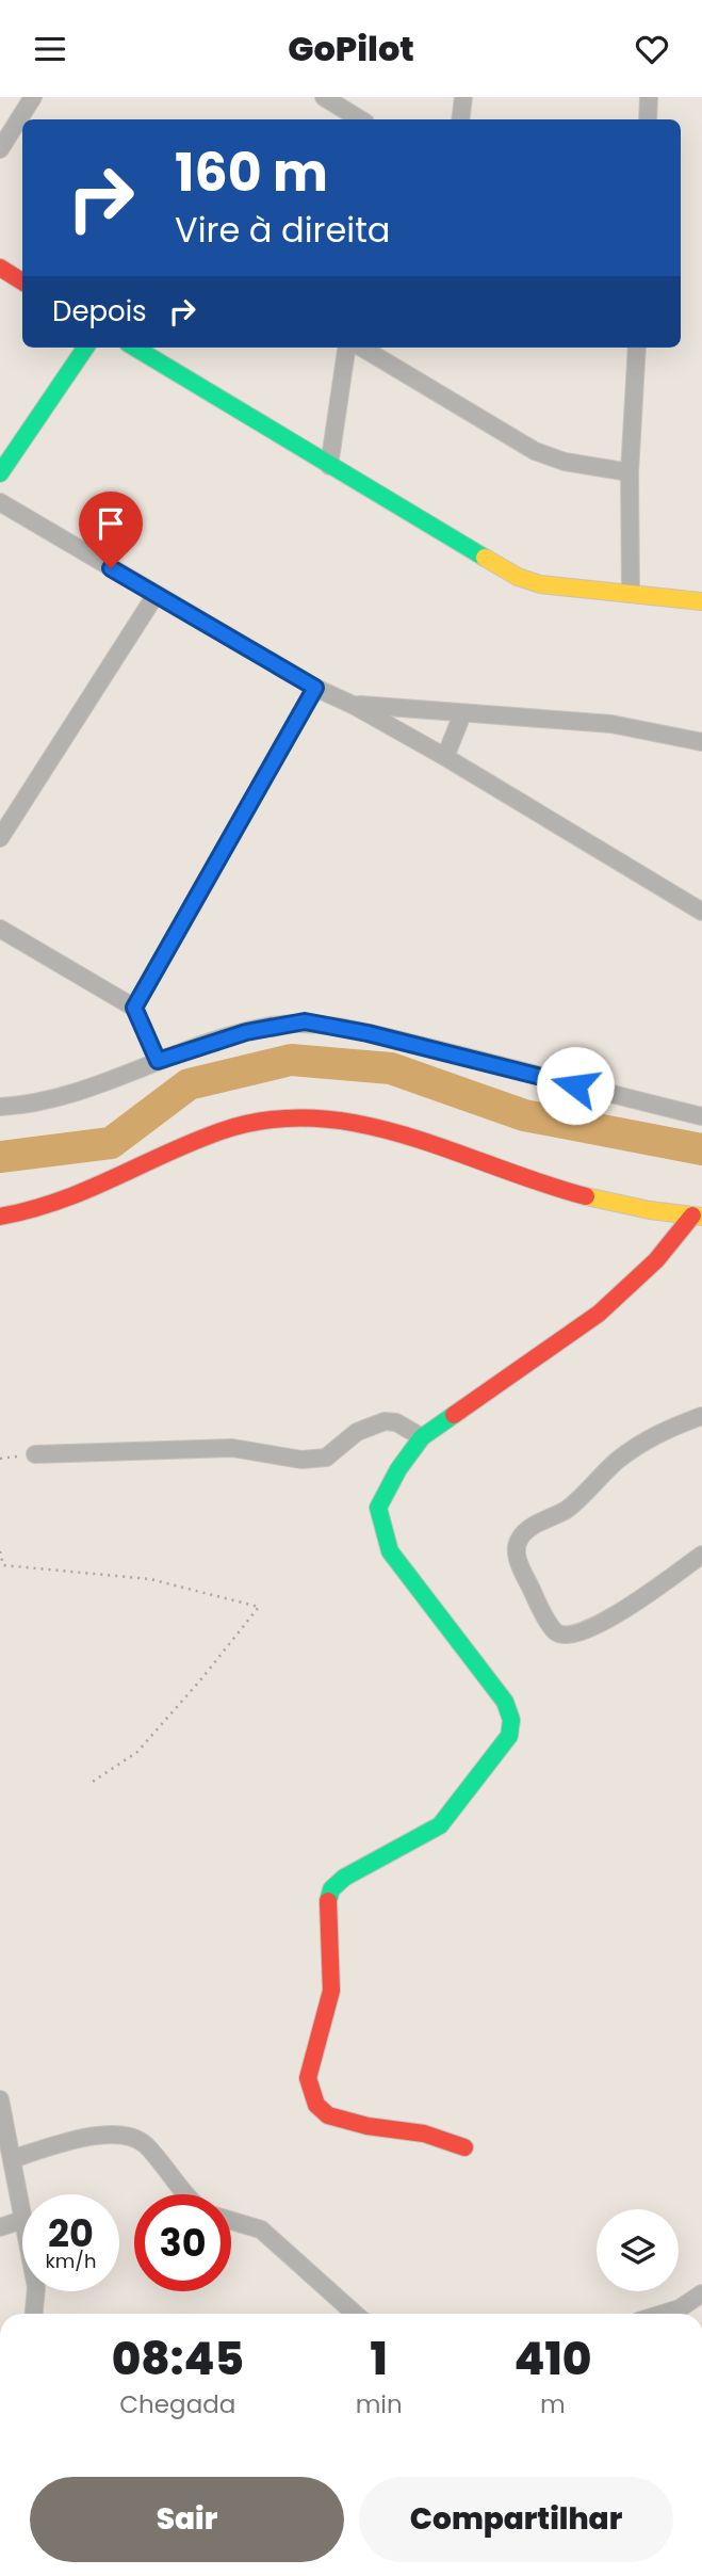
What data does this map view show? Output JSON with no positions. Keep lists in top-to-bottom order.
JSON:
{
  "page": {
    "header": "GoPilot",
    "turn": ["160 m", "Vire à direita"],
    "then": "Depois",
    "speed": "20 km/h",
    "limit": "30",
    "eta": [
      "08:45",
      "Chegada",
      "1",
      "min",
      "410",
      "m"
    ],
    "buttons": ["Sair", "Compartilhar"]
  }
}
